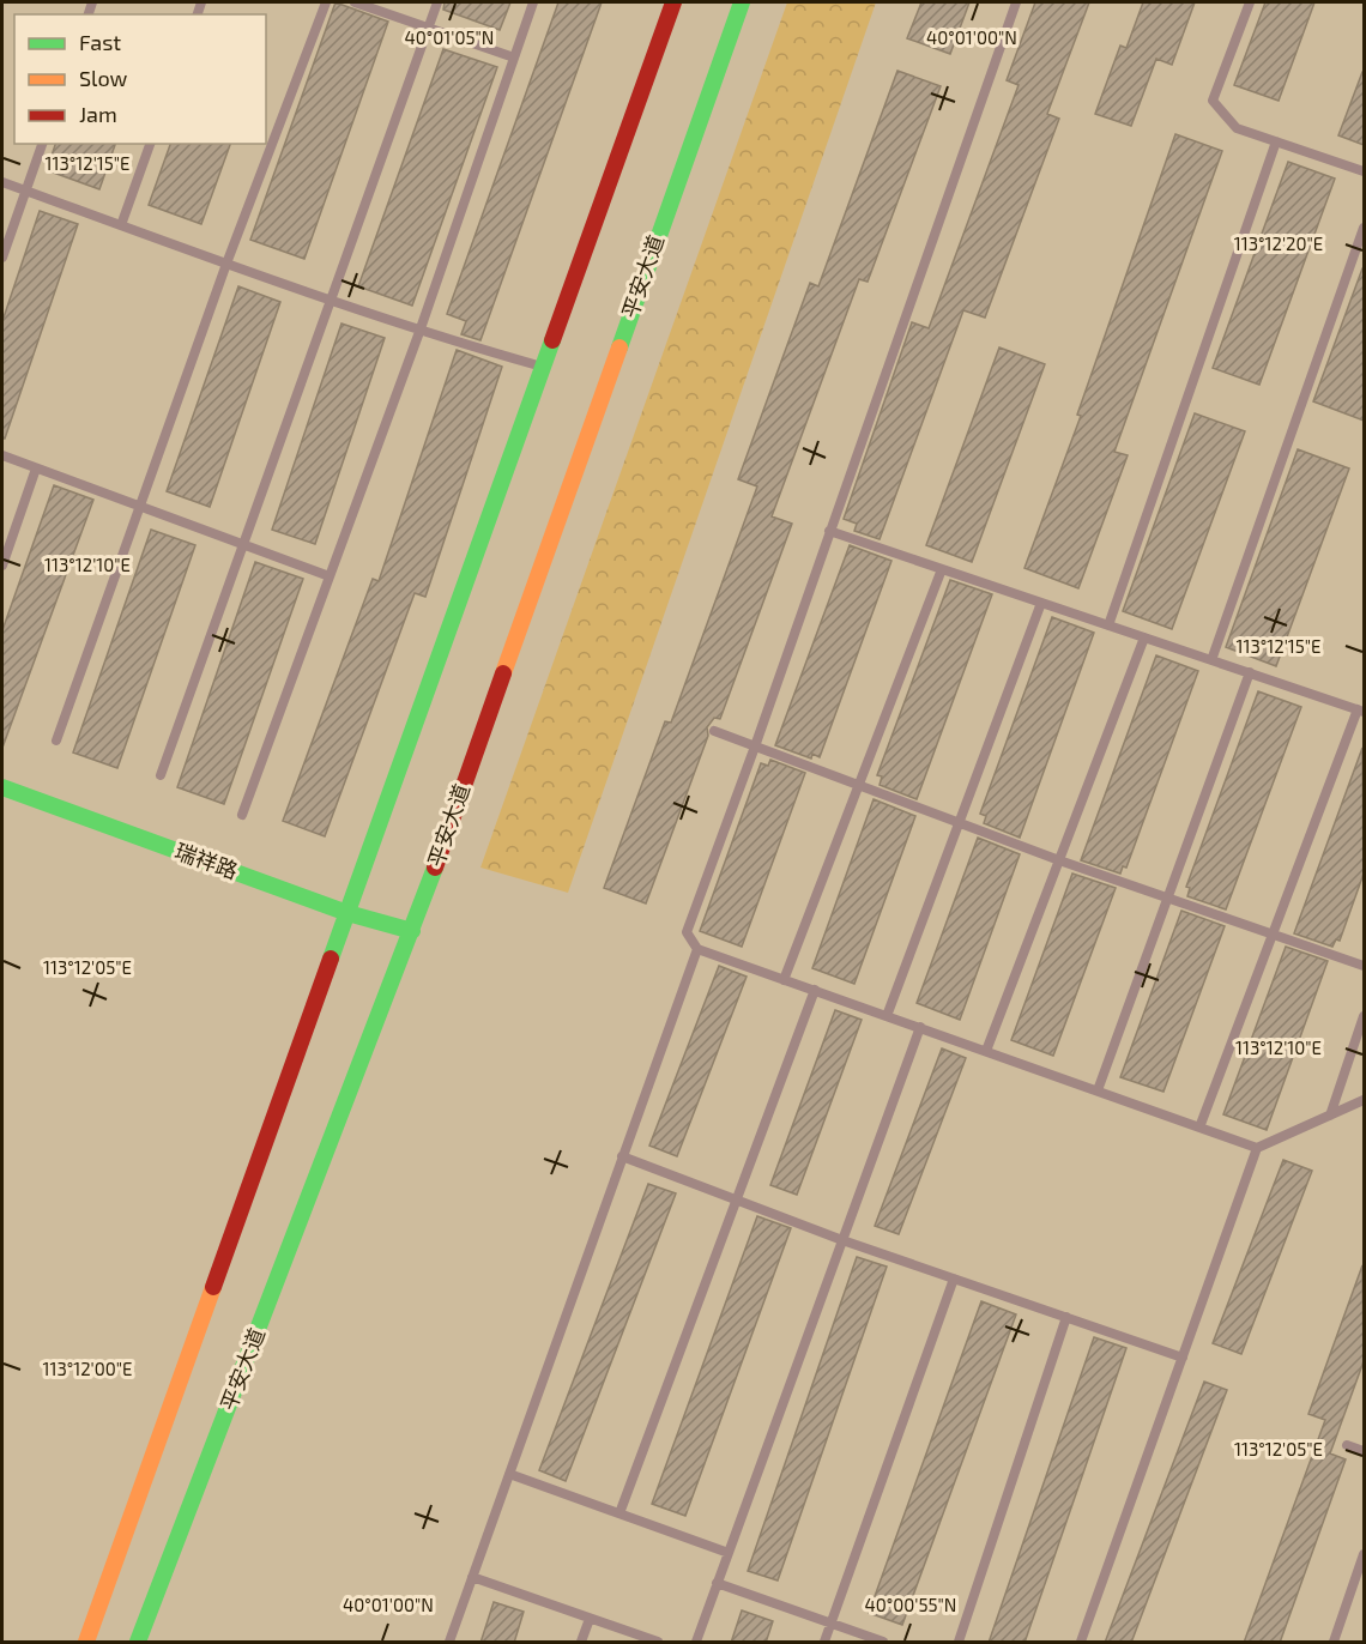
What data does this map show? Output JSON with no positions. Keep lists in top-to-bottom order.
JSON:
{
  "streets": {
    "main road": ["平安大道", "瑞祥路"]
  },
  "crossings": [
    ["平安大道", "瑞祥路"]
  ],
  "legend": ["Fast", "Slow", "Jam"],
  "coordinates": [
    "40°01'05\"N",
    "40°01'00\"N",
    "113°12'15\"E",
    "113°12'20\"E",
    "113°12'10\"E",
    "113°12'05\"E",
    "113°12'00\"E",
    "40°00'55\"N"
  ]
}
